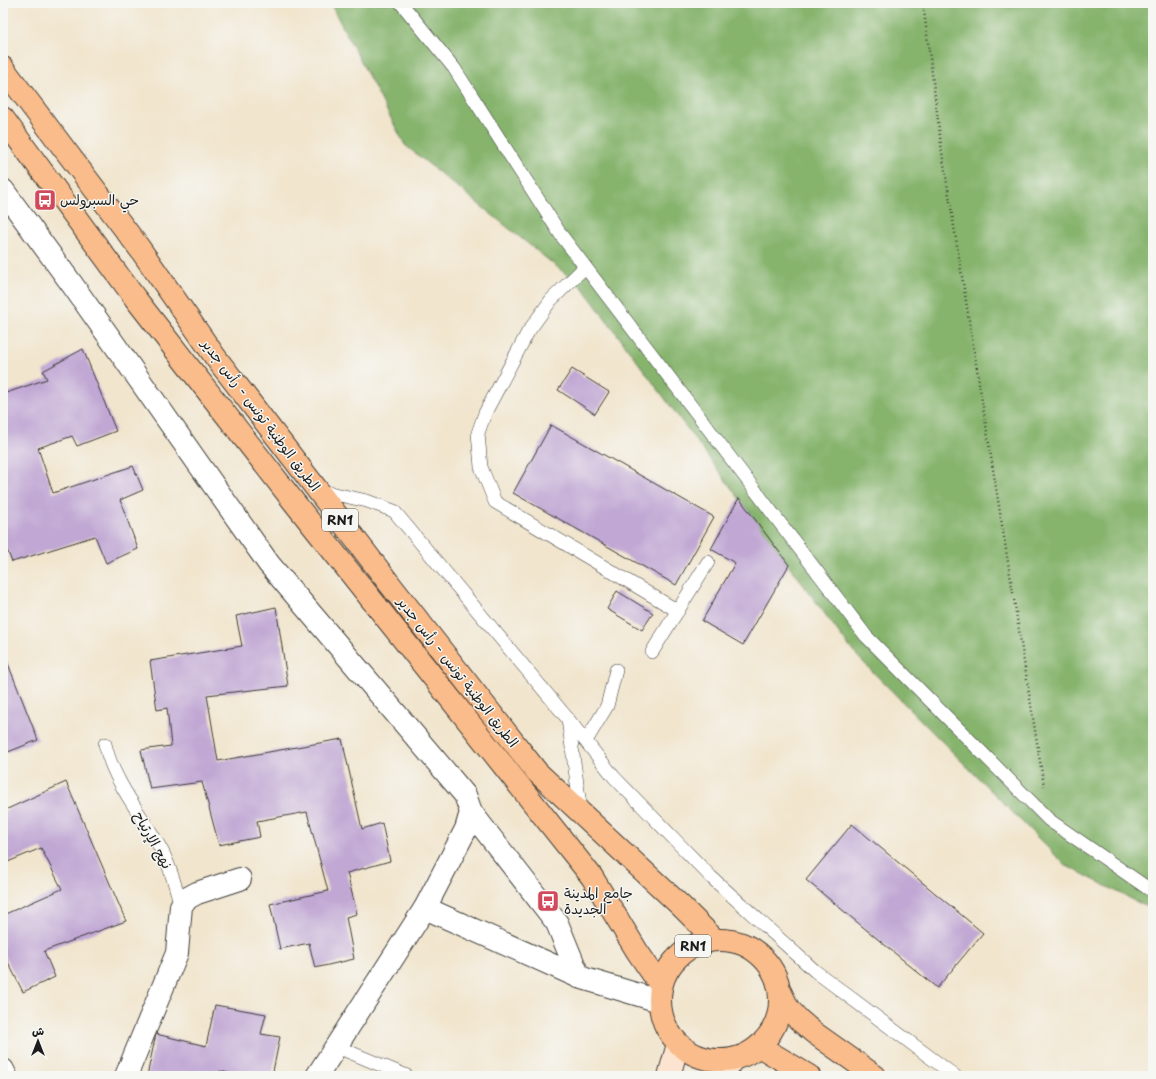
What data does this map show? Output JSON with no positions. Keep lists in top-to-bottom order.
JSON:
{
  "streets": {
    "main road": ["الطريق الوطنية تونس - رأس جدير", "RN1"],
    "street": ["نهج الإرتياح"]
  },
  "crossings": [
    ["الطريق الوطنية تونس - رأس جدير", "RN1"]
  ],
  "places": {
    "bus stop": ["حي السبرولس", "جامع المدينة الجديدة"]
  },
  "north": "top"
}
